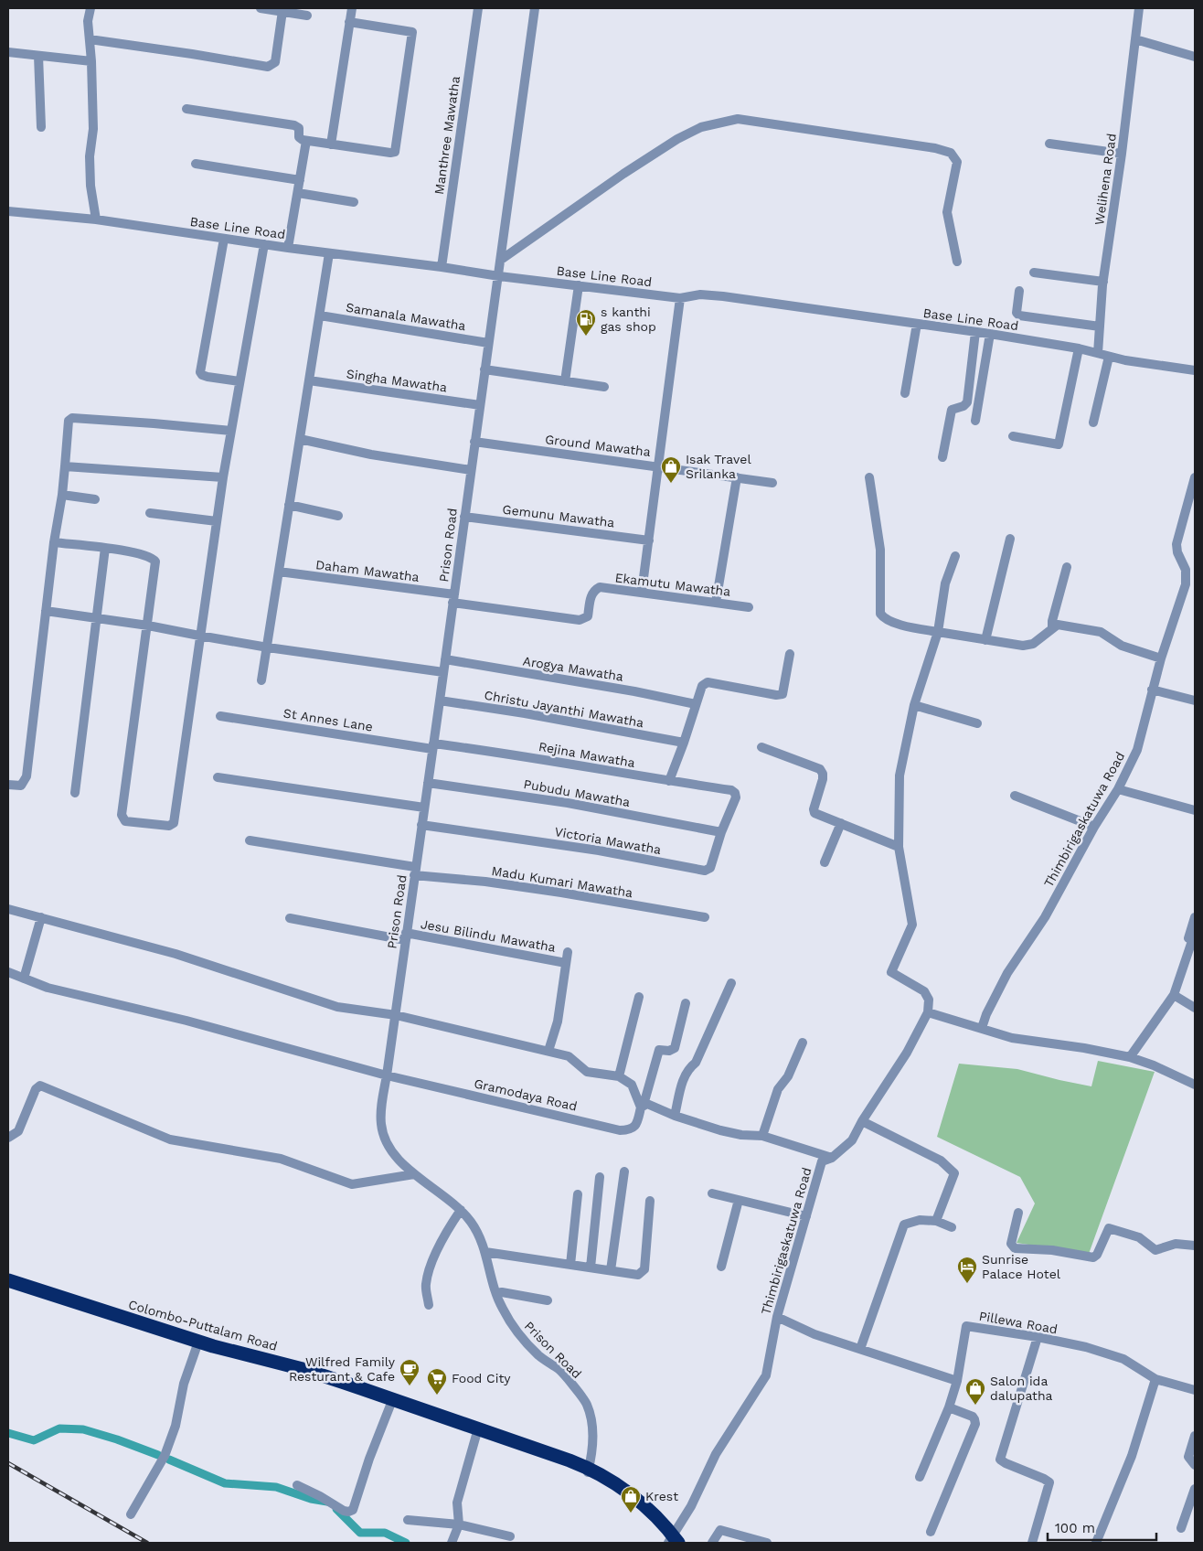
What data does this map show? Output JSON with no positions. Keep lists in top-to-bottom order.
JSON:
{
  "streets": {
    "highway": ["Colombo-Puttalam Road"],
    "street": [
      "Manthree Mawatha",
      "Welihena Road",
      "Base Line Road",
      "Samanala Mawatha",
      "Singha Mawatha",
      "Ground Mawatha",
      "Gemunu Mawatha",
      "Prison Road",
      "Daham Mawatha",
      "Ekamutu Mawatha",
      "Arogya Mawatha",
      "Christu Jayanthi Mawatha",
      "St Annes Lane",
      "Rejina Mawatha",
      "Pubudu Mawatha",
      "Thimbirigaskatuwa Road",
      "Victoria Mawatha",
      "Madu Kumari Mawatha",
      "Jesu Bilindu Mawatha",
      "Gramodaya Road",
      "Pillewa Road"
    ]
  },
  "crossings": [
    ["Manthree Mawatha", "Base Line Road"],
    ["Welihena Road", "Base Line Road"],
    ["Base Line Road", "Prison Road"],
    ["Samanala Mawatha", "Prison Road"],
    ["Singha Mawatha", "Prison Road"],
    ["Ground Mawatha", "Prison Road"],
    ["Gemunu Mawatha", "Prison Road"],
    ["Prison Road", "Daham Mawatha"],
    ["Prison Road", "Ekamutu Mawatha"],
    ["Prison Road", "Arogya Mawatha"],
    ["Prison Road", "Christu Jayanthi Mawatha"],
    ["Prison Road", "St Annes Lane"],
    ["Prison Road", "Rejina Mawatha"],
    ["Prison Road", "Pubudu Mawatha"],
    ["Prison Road", "Victoria Mawatha"],
    ["Prison Road", "Madu Kumari Mawatha"],
    ["Prison Road", "Jesu Bilindu Mawatha"],
    ["Prison Road", "Gramodaya Road"],
    ["Prison Road", "Colombo-Puttalam Road"],
    ["Daham Mawatha", "Ekamutu Mawatha"],
    ["St Annes Lane", "Rejina Mawatha"],
    ["Rejina Mawatha", "Victoria Mawatha"],
    ["Pubudu Mawatha", "Victoria Mawatha"],
    ["Thimbirigaskatuwa Road", "Colombo-Puttalam Road"]
  ],
  "places": {
    "fuel station": ["s kanthi gas shop"],
    "shop": ["Isak Travel Srilanka", "Salon ida dalupatha", "Krest"],
    "hotel": ["Sunrise Palace Hotel"],
    "cafe": ["Wilfred Family Resturant & Cafe"],
    "supermarket": ["Food City"]
  },
  "scale_bar": "100 m"
}
